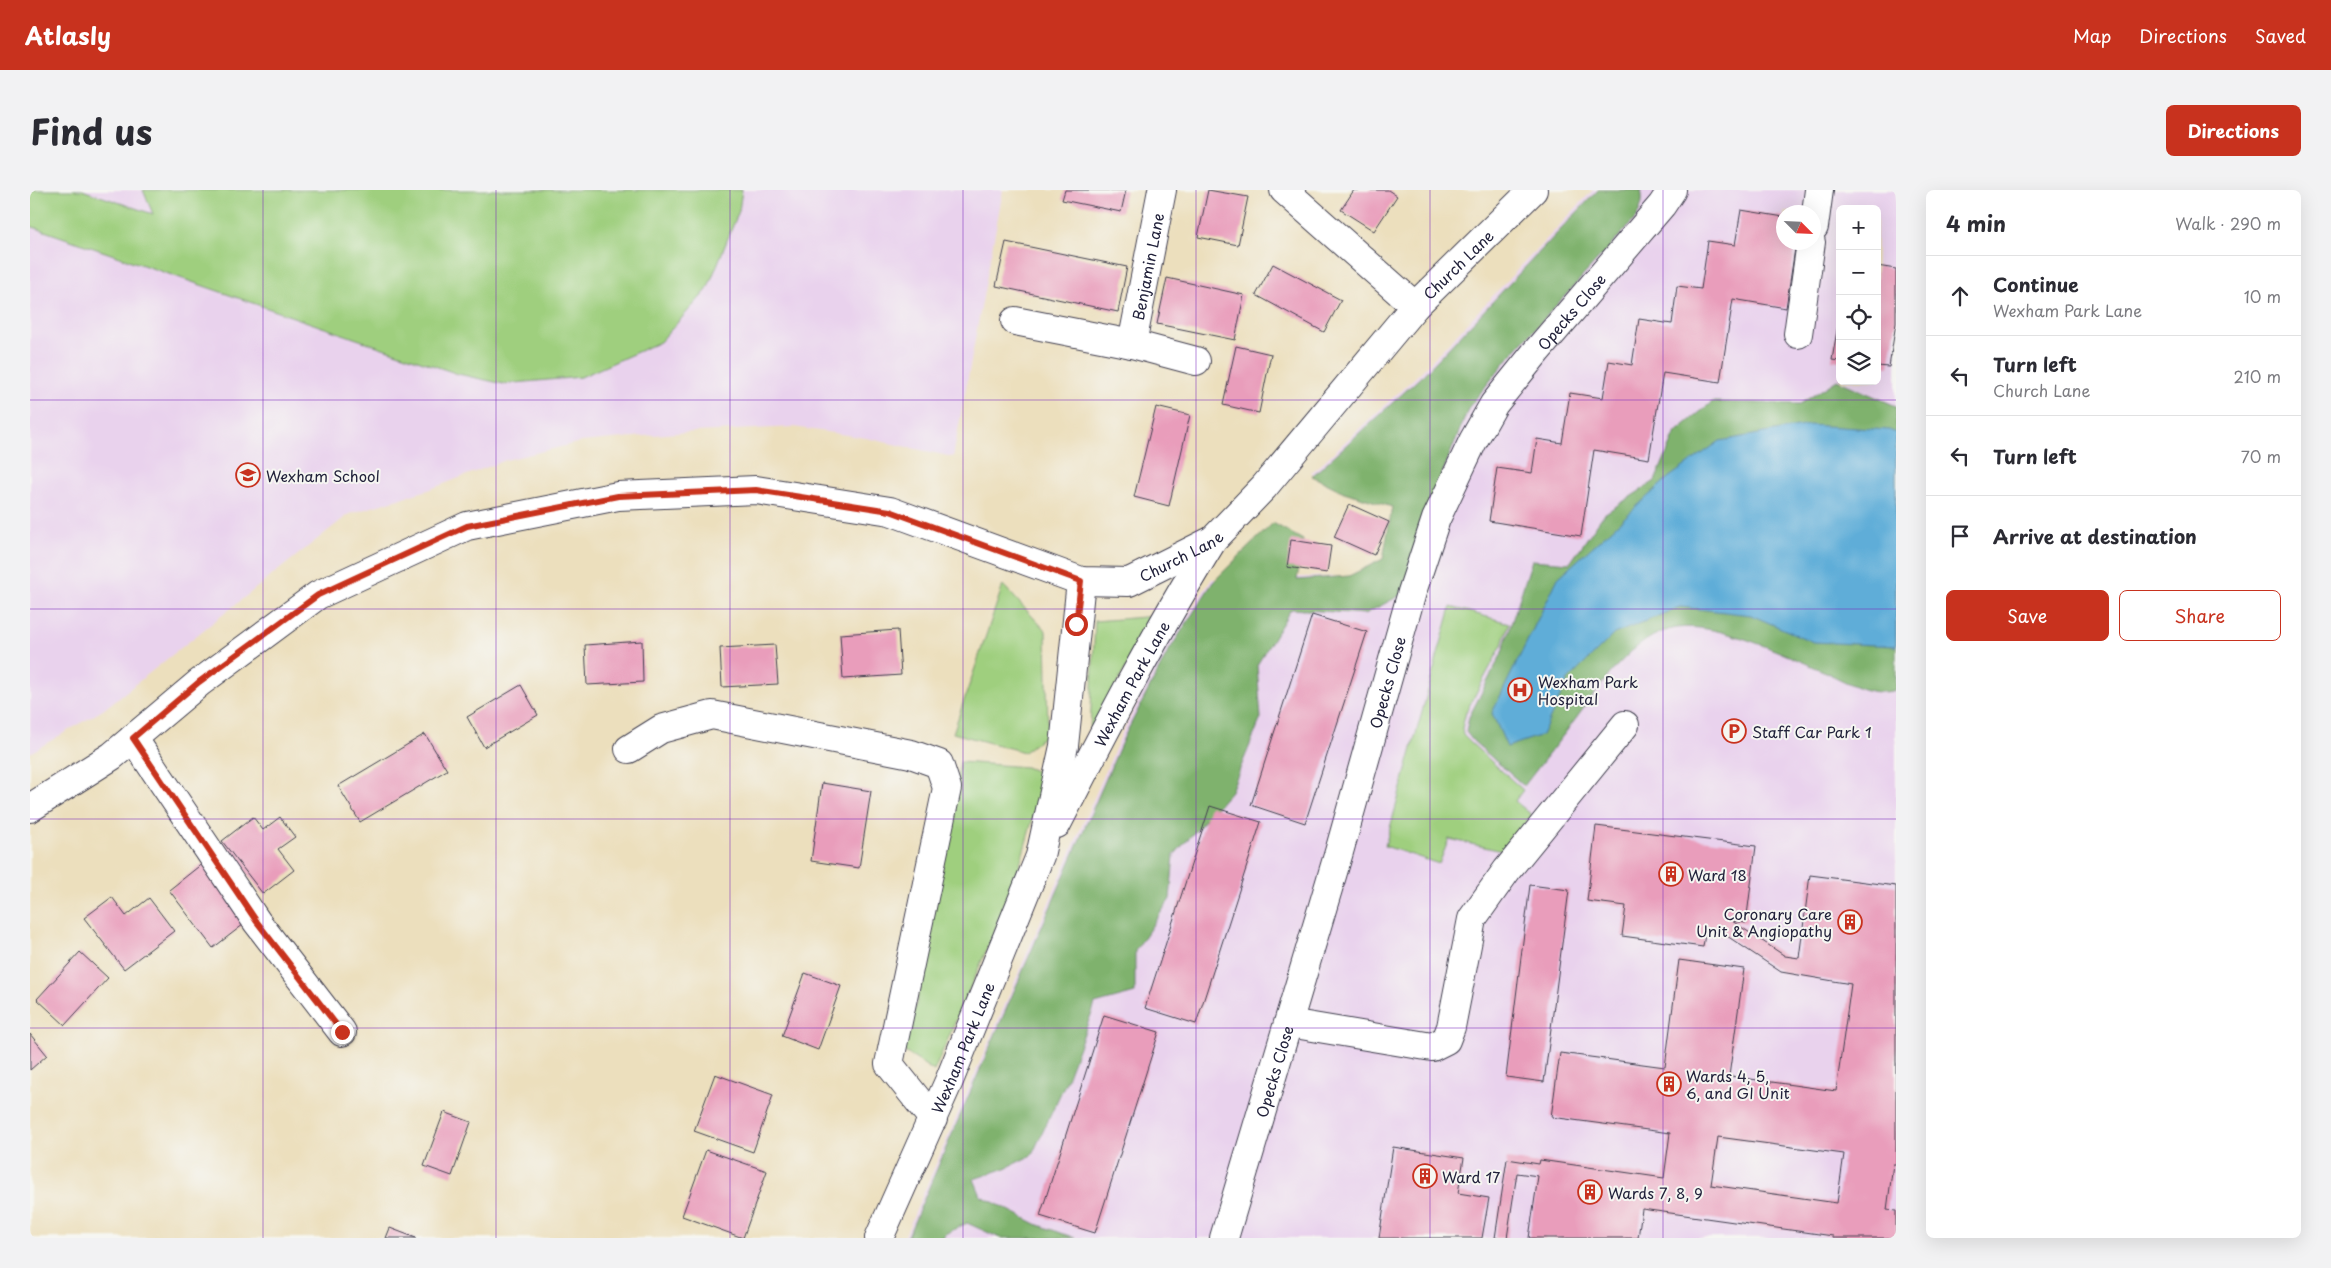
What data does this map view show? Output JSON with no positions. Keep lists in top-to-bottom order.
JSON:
{
  "streets": {
    "street": [
      "Church Lane",
      "Benjamin Lane",
      "Opecks Close",
      "Wexham Park Lane"
    ]
  },
  "crossings": [
    ["Church Lane", "Wexham Park Lane"]
  ],
  "places": {
    "school or university": ["Wexham School"],
    "hospital": ["Wexham Park Hospital"],
    "parking": ["Staff Car Park 1"],
    "building": [
      "Ward 18",
      "Coronary Care Unit & Angiopathy",
      "Wards 4, 5, 6, and GI Unit",
      "Ward 17",
      "Wards 7, 8, 9"
    ]
  },
  "north": "bottom right",
  "page": {
    "header": "Atlasly",
    "nav": ["Map", "Directions", "Saved"],
    "title": "Find us",
    "buttons": [
      "Directions",
      ["Save", "Share"]
    ],
    "heading": ["4 min", "Walk · 290 m"],
    "map_buttons": ["+", "−"],
    "list": [
      ["Continue", "Wexham Park Lane", "10 m"],
      ["Turn left", "Church Lane", "210 m"],
      ["Turn left", "70 m"],
      "Arrive at destination"
    ]
  }
}
